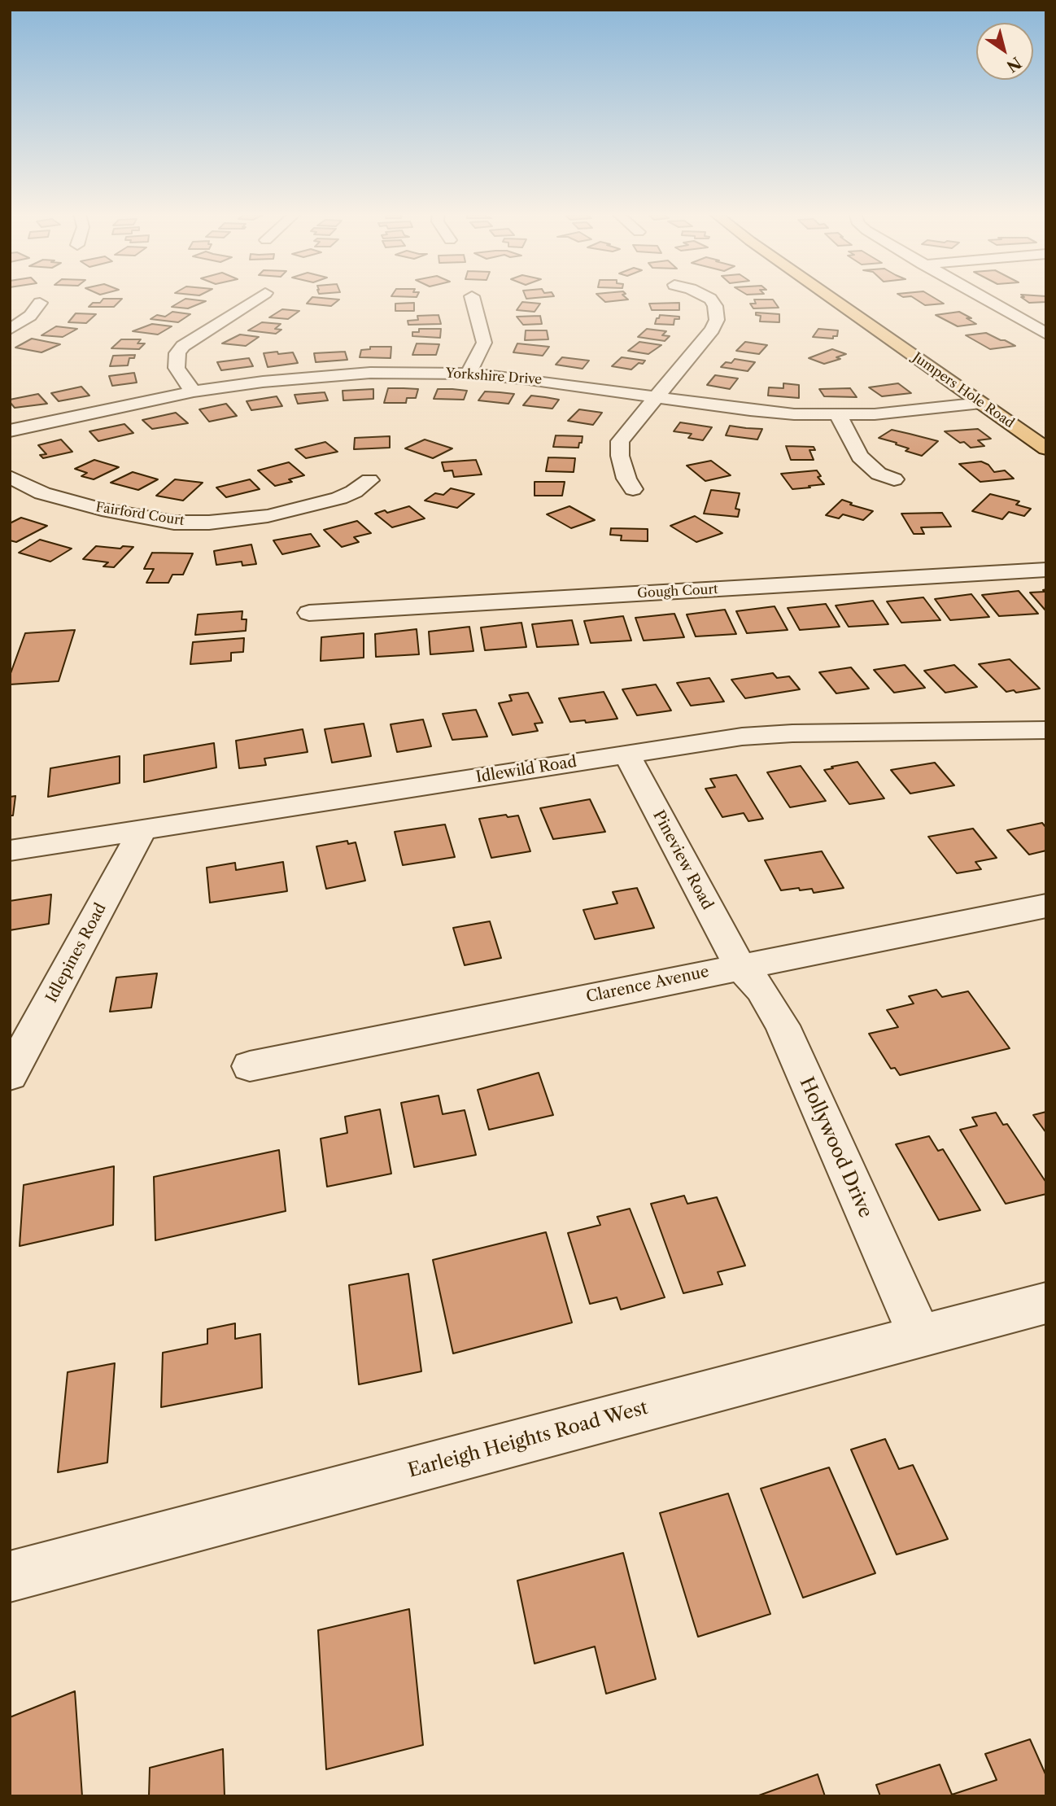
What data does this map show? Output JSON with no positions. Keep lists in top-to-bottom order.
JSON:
{
  "streets": {
    "main road": ["Jumpers Hole Road"],
    "street": [
      "Yorkshire Drive",
      "Fairford Court",
      "Gough Court",
      "Idlewild Road",
      "Pineview Road",
      "Idlepines Road",
      "Clarence Avenue",
      "Hollywood Drive",
      "Earleigh Heights Road West"
    ]
  },
  "crossings": [
    ["Yorkshire Drive", "Jumpers Hole Road"],
    ["Idlewild Road", "Pineview Road"],
    ["Idlewild Road", "Idlepines Road"],
    ["Pineview Road", "Clarence Avenue"],
    ["Pineview Road", "Hollywood Drive"],
    ["Clarence Avenue", "Hollywood Drive"],
    ["Hollywood Drive", "Earleigh Heights Road West"]
  ],
  "north": "bottom right"
}
